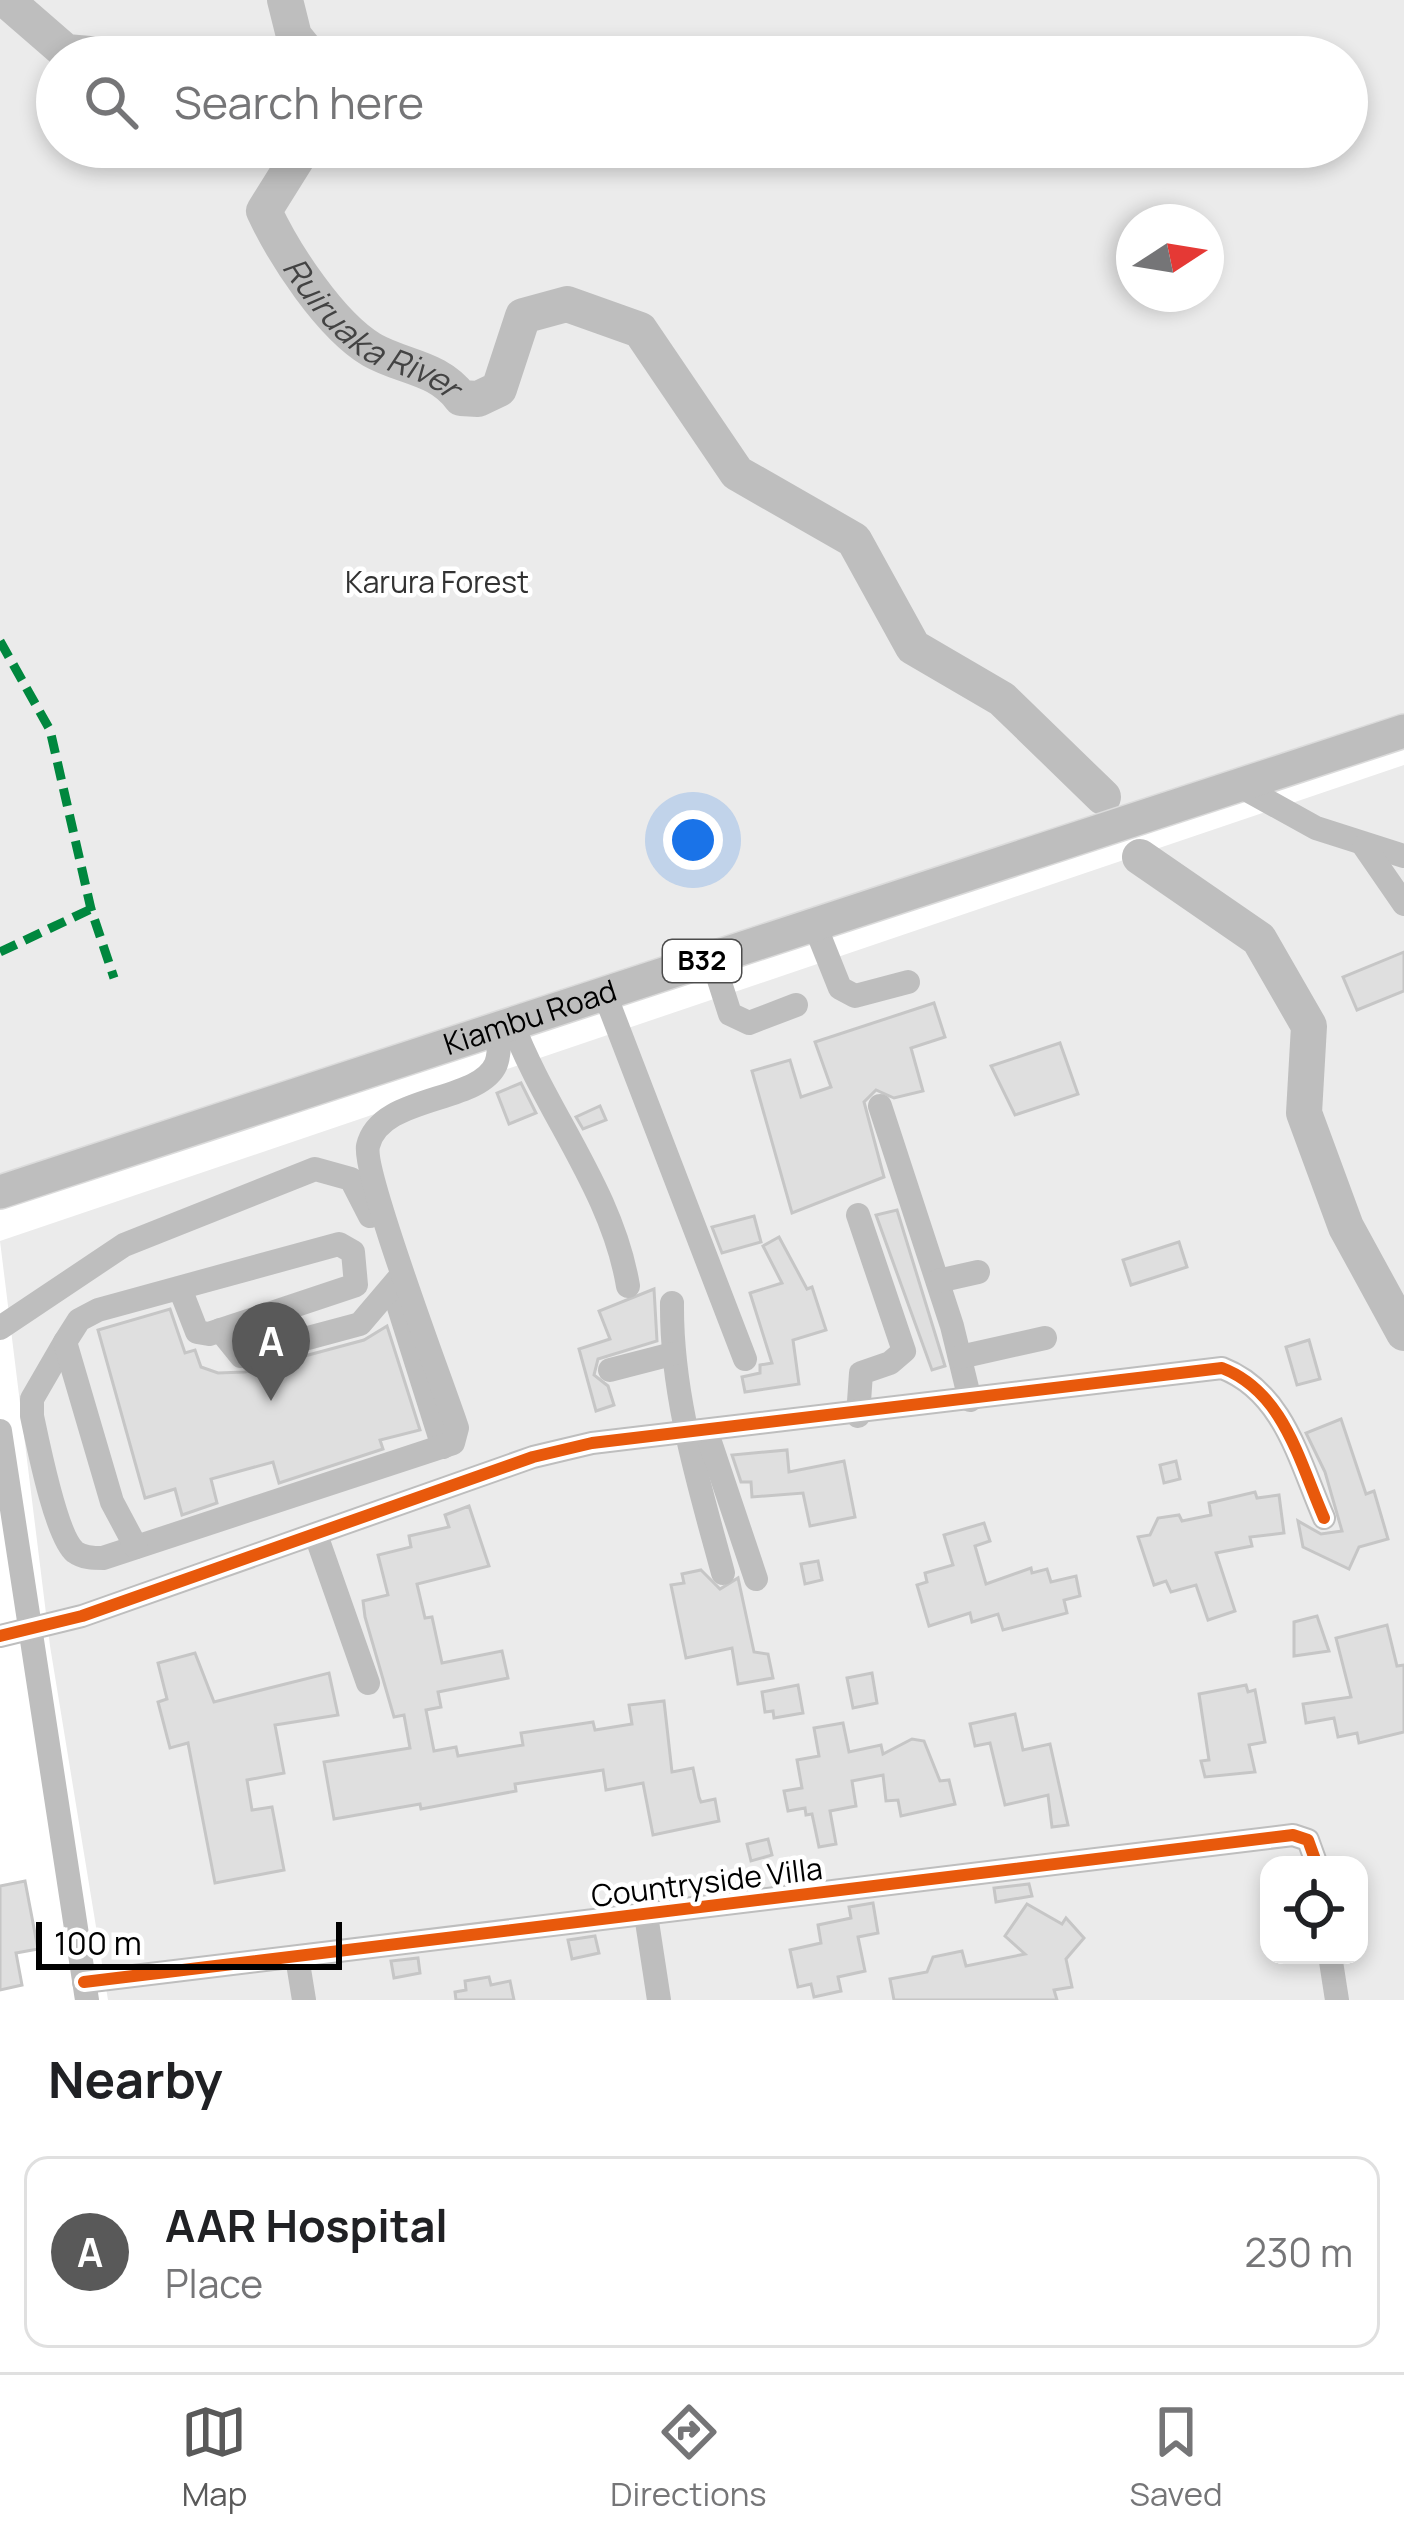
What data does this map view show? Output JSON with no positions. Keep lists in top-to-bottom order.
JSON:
{
  "streets": {
    "highway": ["B32", "Kiambu Road"],
    "street": ["Countryside Villa"]
  },
  "water": ["Ruiruaka River"],
  "parks": ["Karura Forest"],
  "scale_bar": "100 m",
  "north": "right",
  "page": {
    "search": "Search here",
    "pins": "A",
    "scale": "100 m",
    "heading": "Nearby",
    "list": [
      {
        "mark": "A",
        "name": "AAR Hospital",
        "note": "Place",
        "value": "230 m"
      }
    ],
    "nav": ["Map", "Directions", "Saved"]
  }
}
